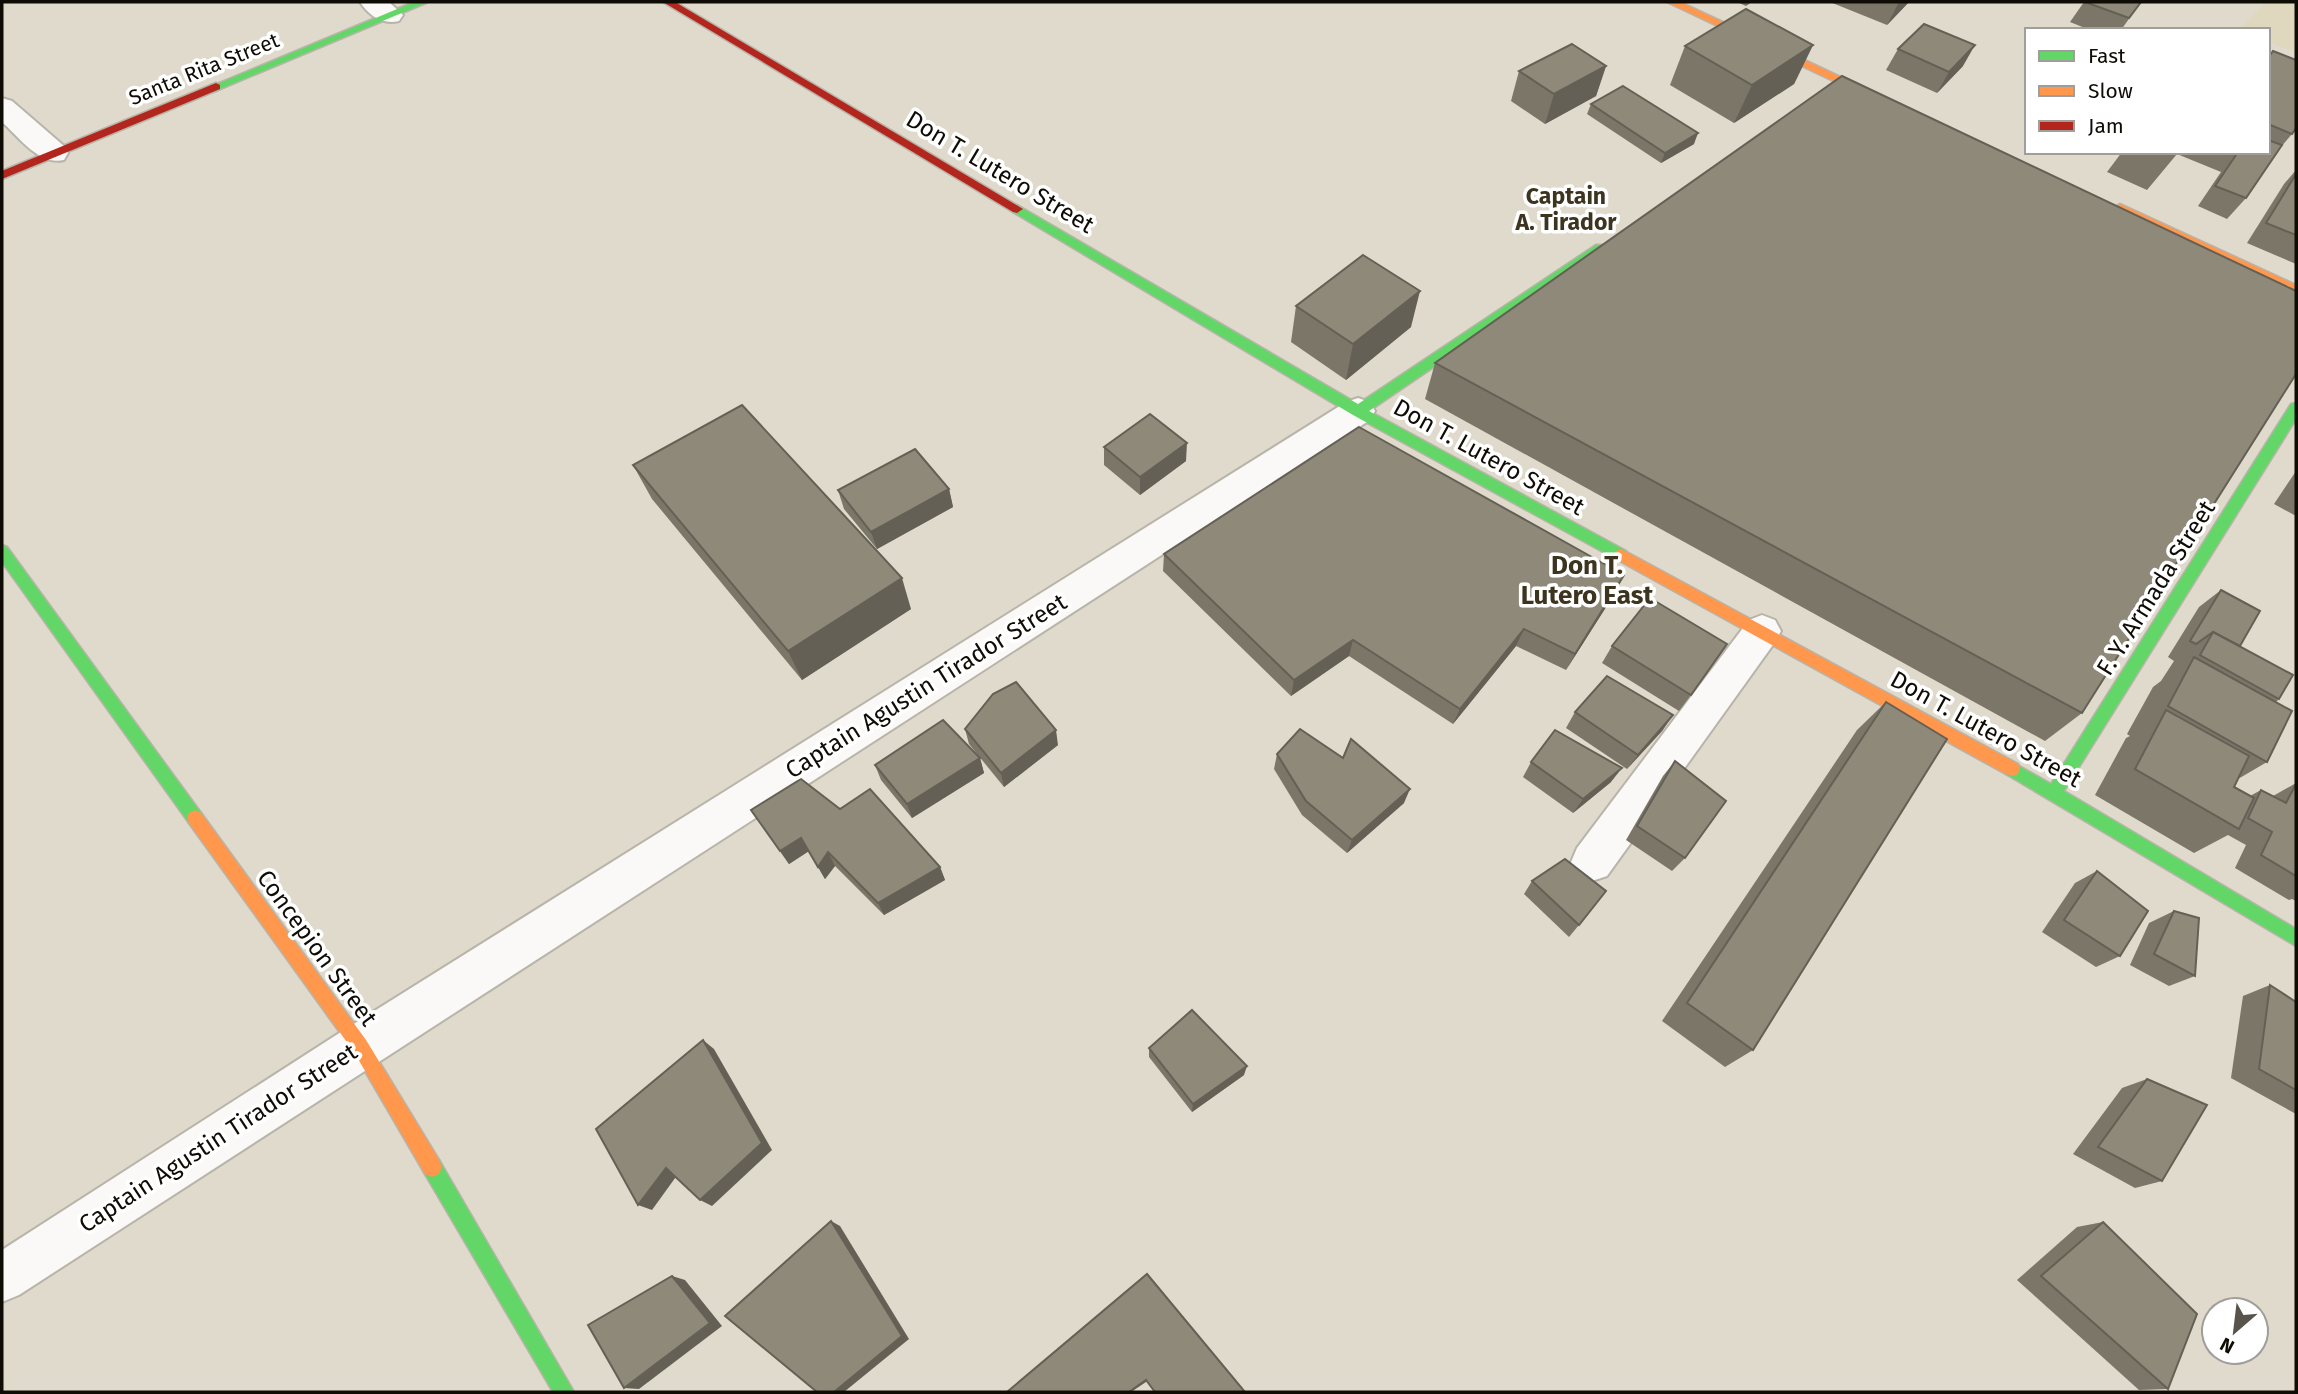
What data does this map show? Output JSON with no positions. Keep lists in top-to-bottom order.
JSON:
{
  "streets": {
    "street": [
      "Santa Rita Street",
      "Don T. Lutero Street",
      "F. Y. Armada Street",
      "Captain Agustin Tirador Street",
      "Concepion Street"
    ]
  },
  "crossings": [
    ["Don T. Lutero Street", "F. Y. Armada Street"],
    ["Don T. Lutero Street", "Captain Agustin Tirador Street"],
    ["Captain Agustin Tirador Street", "Concepion Street"]
  ],
  "districts": ["Captain A. Tirador", "Don T. Lutero East"],
  "legend": ["Fast", "Slow", "Jam"],
  "north": "bottom left"
}
